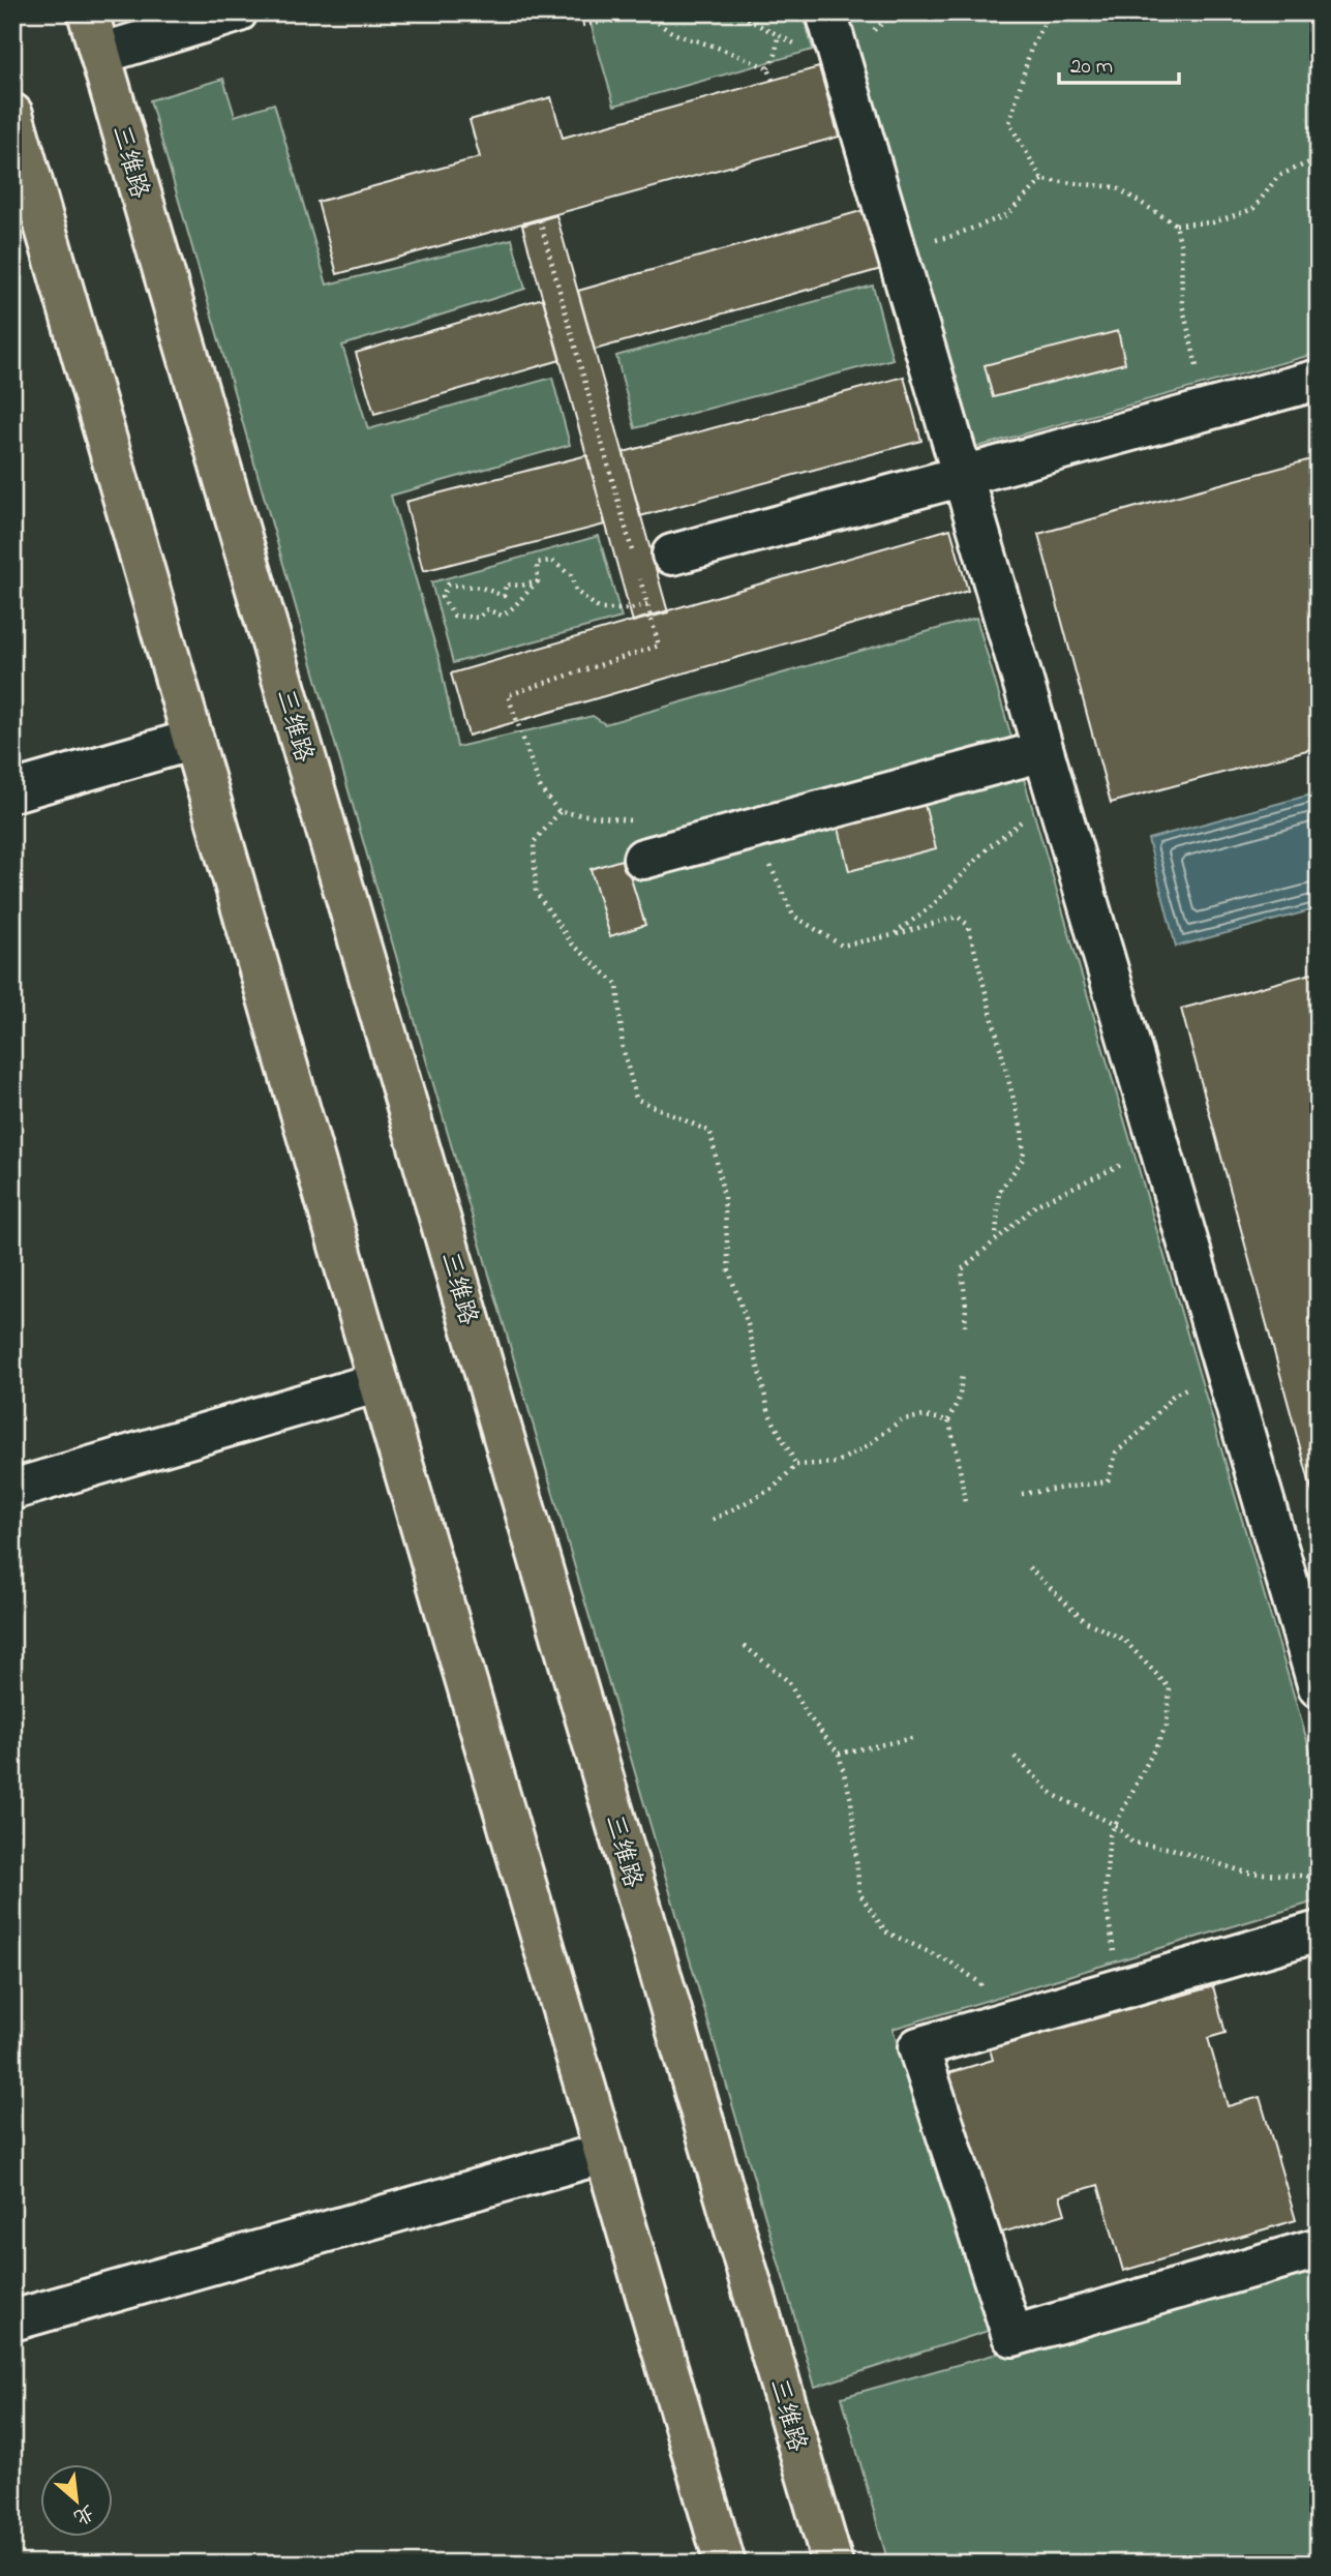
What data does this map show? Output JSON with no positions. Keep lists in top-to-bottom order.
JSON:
{
  "streets": {
    "main road": ["三维路"]
  },
  "scale_bar": "20 m",
  "north": "bottom right"
}
